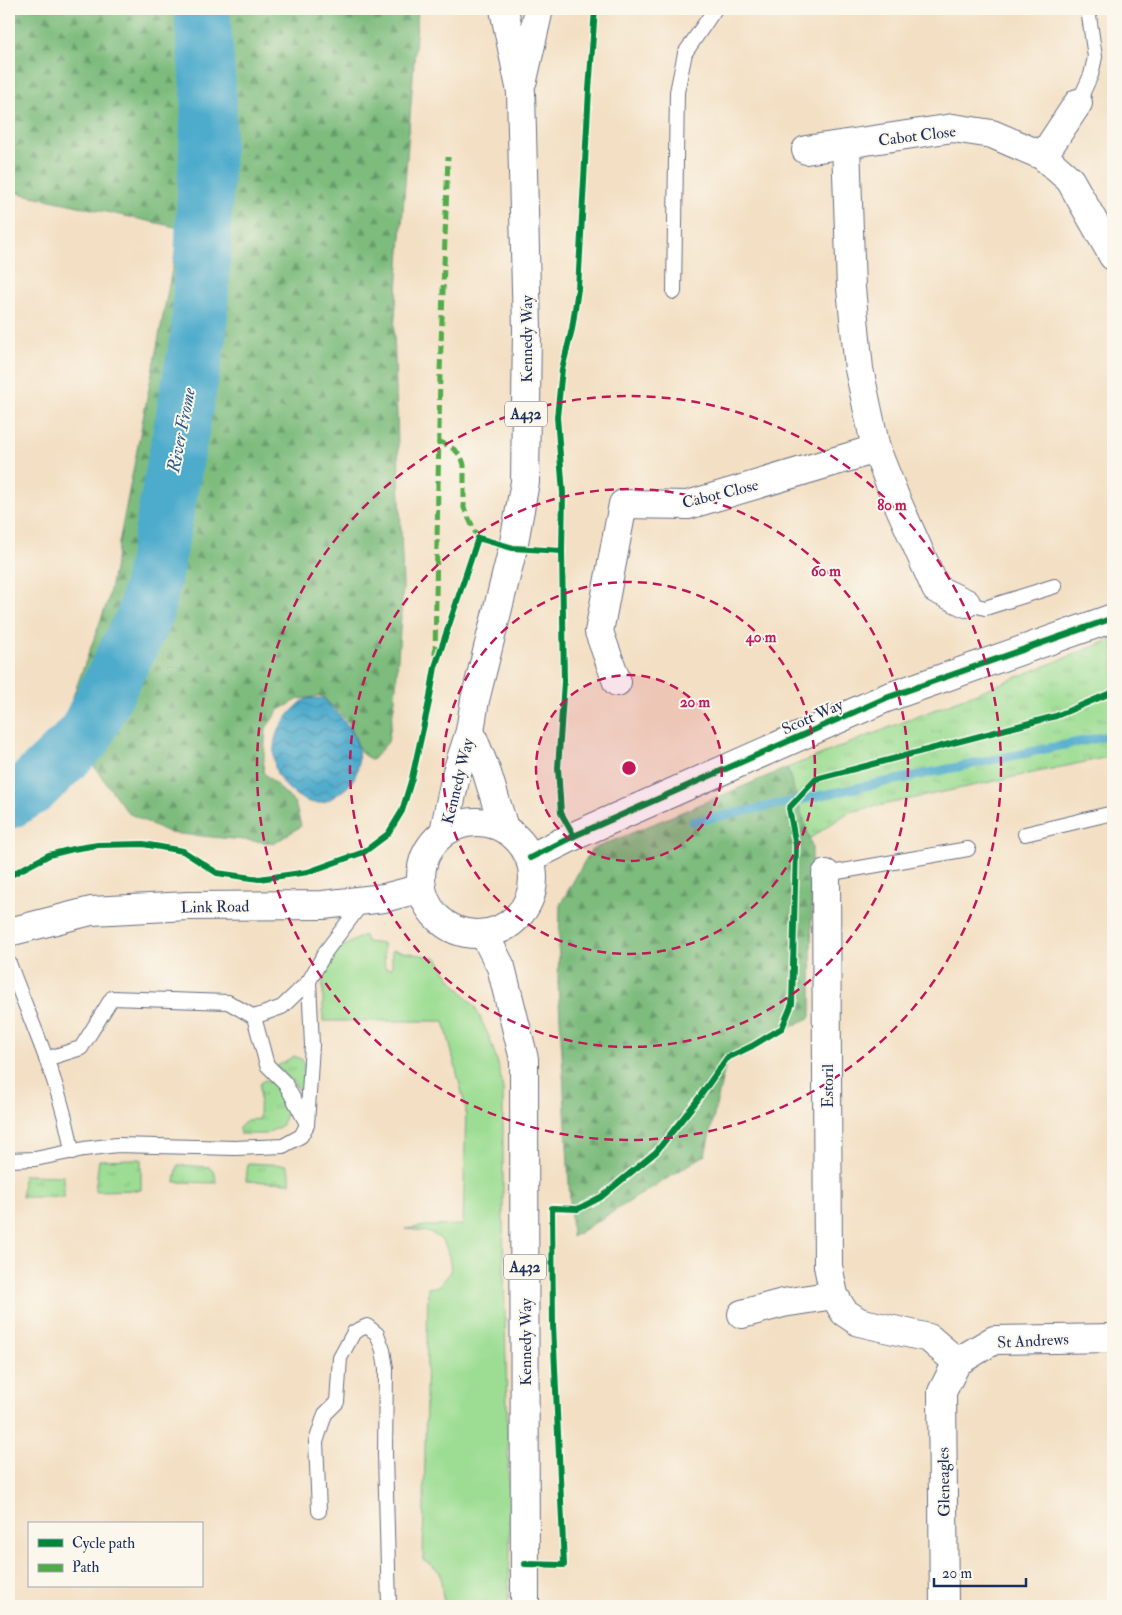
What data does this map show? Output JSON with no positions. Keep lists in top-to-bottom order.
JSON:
{
  "streets": {
    "street": [
      "Cabot Close",
      "Kennedy Way",
      "A432",
      "Scott Way",
      "Link Road",
      "Estoril",
      "St Andrews",
      "Gleneagles"
    ]
  },
  "crossings": [
    ["Kennedy Way", "A432"],
    ["Kennedy Way", "Scott Way"],
    ["Kennedy Way", "Link Road"],
    ["A432", "Scott Way"],
    ["A432", "Link Road"],
    ["Scott Way", "Link Road"],
    ["Estoril", "St Andrews"],
    ["Estoril", "Gleneagles"],
    ["St Andrews", "Gleneagles"]
  ],
  "water": ["River Frome"],
  "legend": ["Cycle path", "Path"],
  "scale_bar": "20 m",
  "rings": [
    "80 m",
    "60 m",
    "40 m",
    "20 m"
  ]
}
